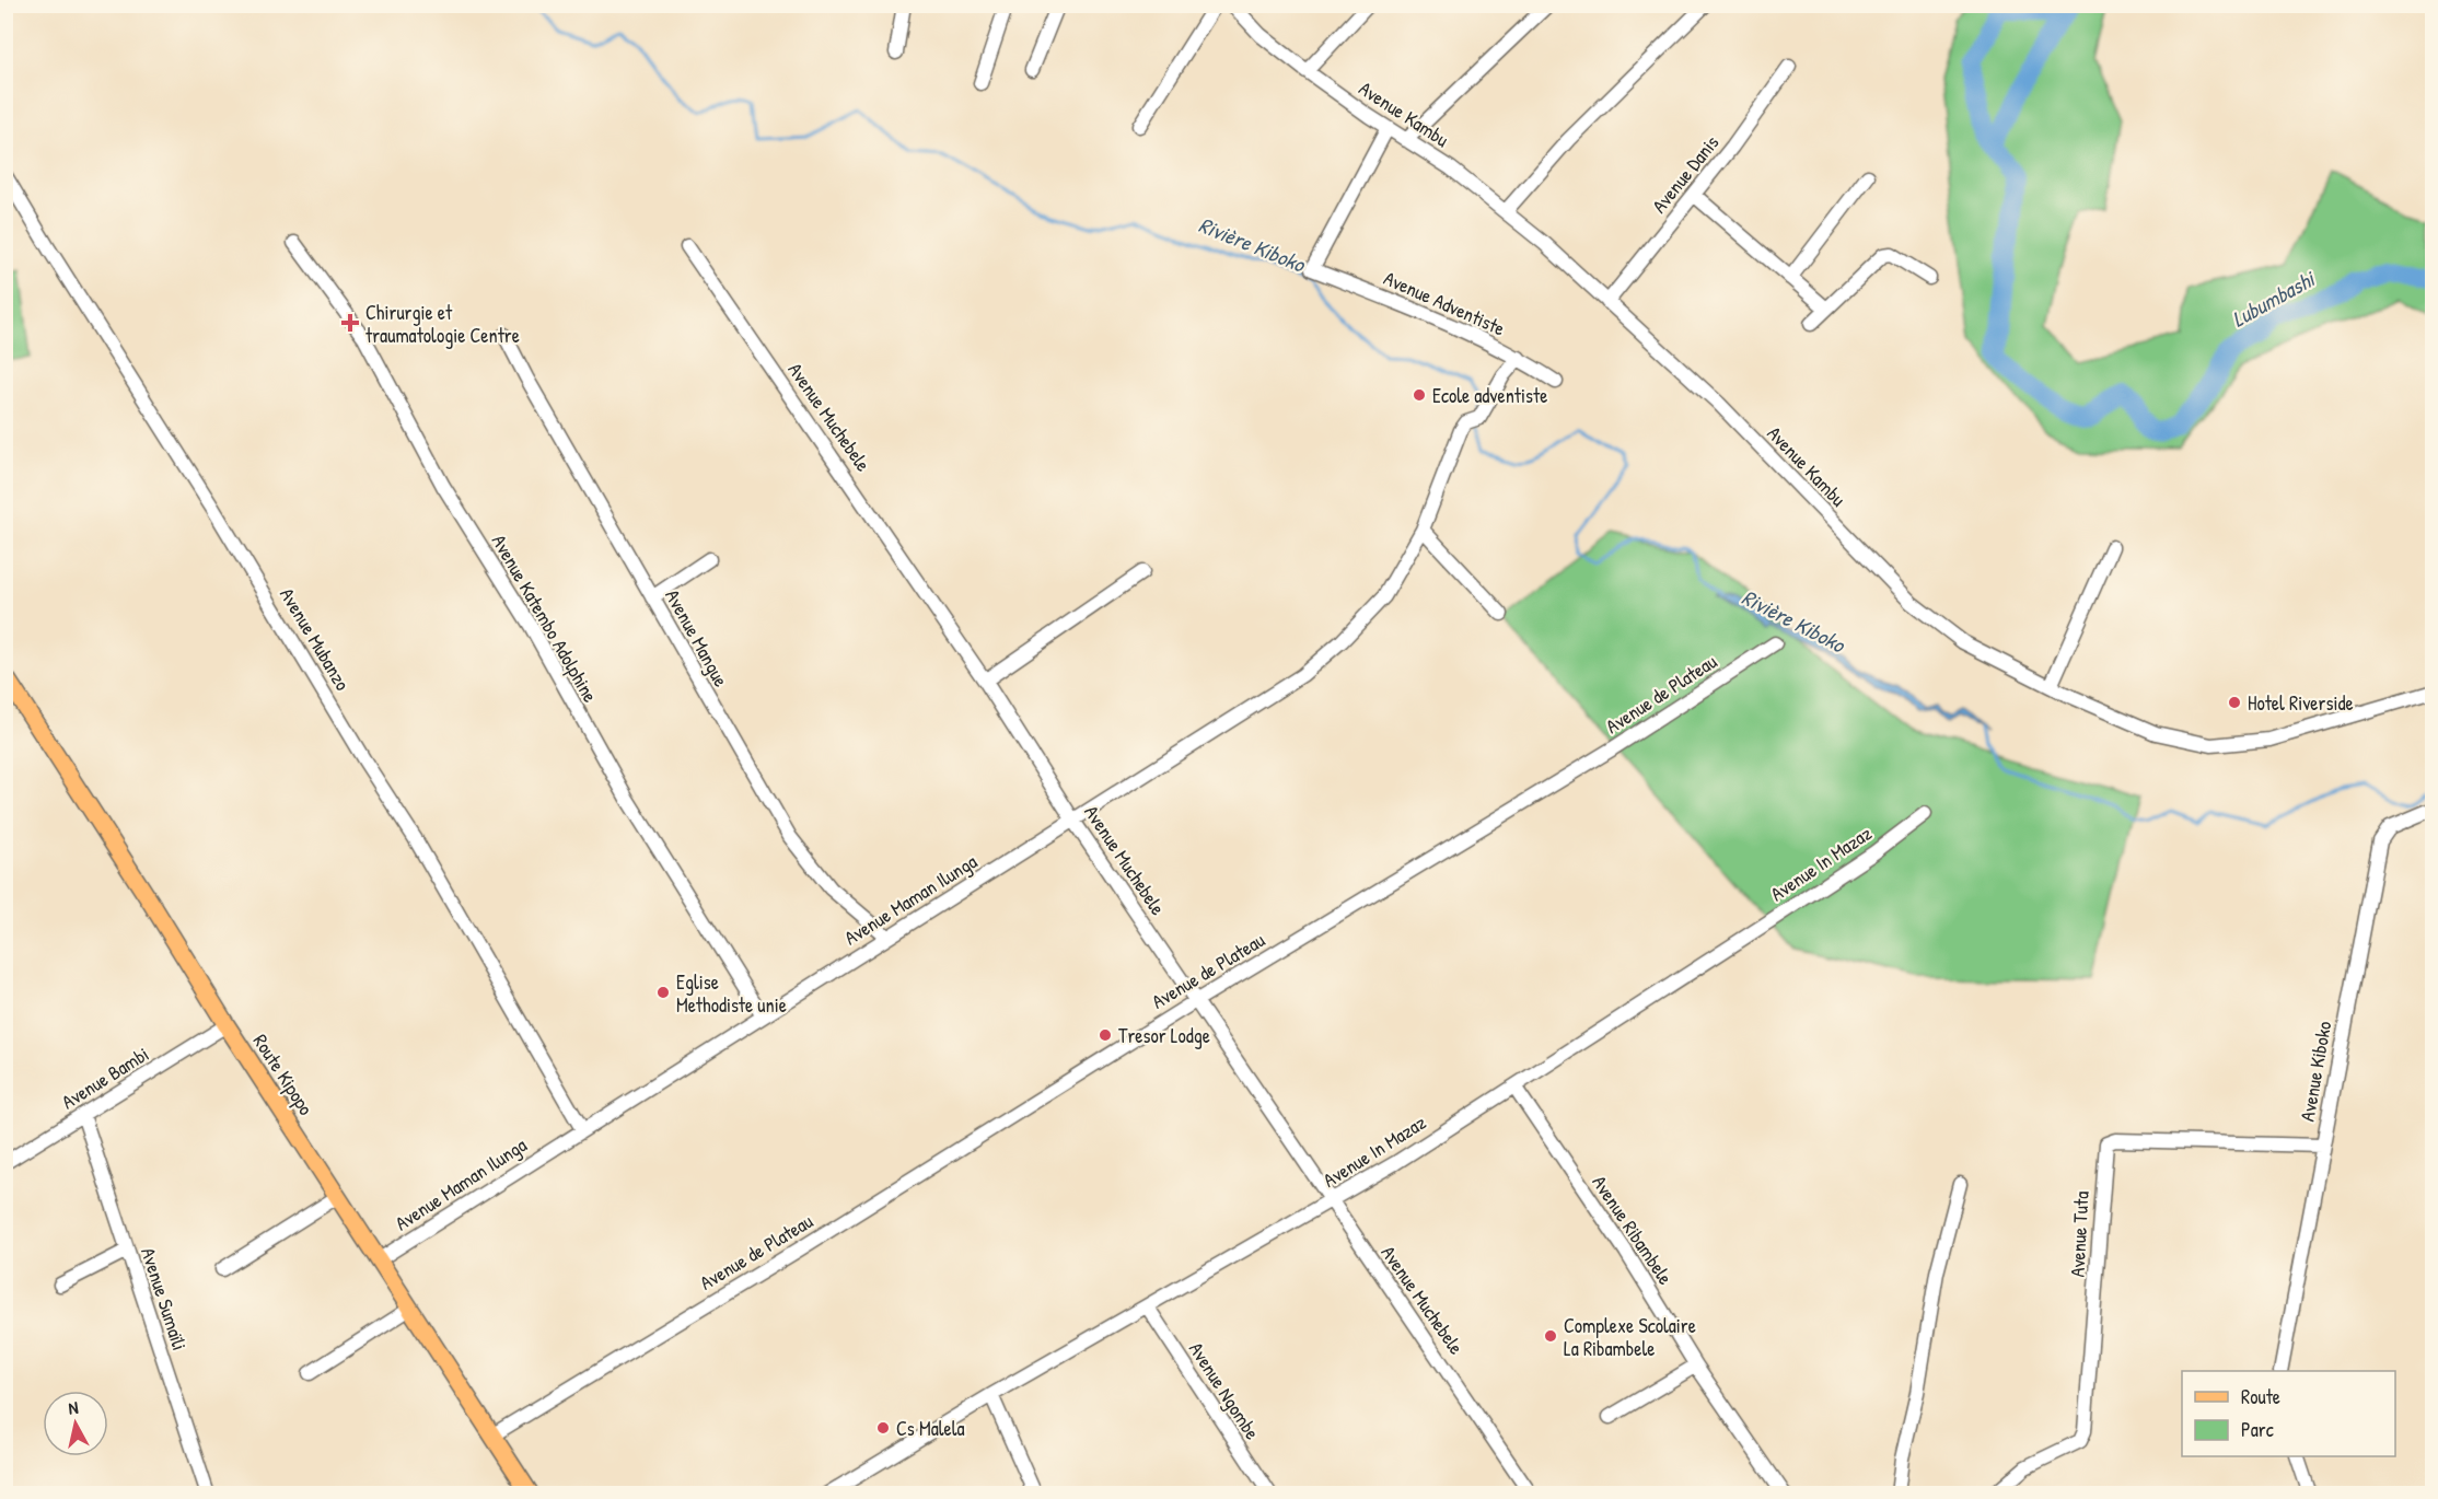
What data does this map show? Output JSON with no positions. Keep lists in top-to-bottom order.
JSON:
{
  "streets": {
    "main road": ["Route Kipopo"],
    "street": [
      "Avenue Kambu",
      "Avenue Danis",
      "Avenue Adventiste",
      "Avenue Muchebele",
      "Avenue Katembo Adolphine",
      "Avenue Mangue",
      "Avenue Mubanzo",
      "Avenue de Plateau",
      "Avenue In Mazaz",
      "Avenue Maman Ilunga",
      "Avenue Kiboko",
      "Avenue Bambi",
      "Avenue Ribambele",
      "Avenue Tuta",
      "Avenue Sumaïli",
      "Avenue Ngombe"
    ]
  },
  "crossings": [
    ["Avenue Kambu", "Avenue Danis"],
    ["Avenue Kambu", "Avenue Adventiste"],
    ["Avenue Adventiste", "Avenue Maman Ilunga"],
    ["Avenue Muchebele", "Avenue de Plateau"],
    ["Avenue Muchebele", "Avenue In Mazaz"],
    ["Avenue Muchebele", "Avenue Maman Ilunga"],
    ["Avenue Katembo Adolphine", "Avenue Maman Ilunga"],
    ["Avenue Mangue", "Avenue Maman Ilunga"],
    ["Avenue Mubanzo", "Avenue Maman Ilunga"],
    ["Avenue de Plateau", "Route Kipopo"],
    ["Avenue In Mazaz", "Avenue Ribambele"],
    ["Avenue In Mazaz", "Avenue Ngombe"],
    ["Avenue Maman Ilunga", "Route Kipopo"],
    ["Avenue Kiboko", "Avenue Tuta"],
    ["Route Kipopo", "Avenue Bambi"],
    ["Avenue Bambi", "Avenue Sumaïli"]
  ],
  "water": ["Rivière Kiboko", "Lubumbashi"],
  "places": {
    "health": ["Chirurgie et traumatologie Centre"],
    "other": [
      "Ecole adventiste",
      "Hotel Riverside",
      "Eglise Methodiste unie",
      "Tresor Lodge",
      "Complexe Scolaire La Ribambele",
      "Cs Malela"
    ]
  },
  "legend": ["Route", "Parc"],
  "north": "top"
}
